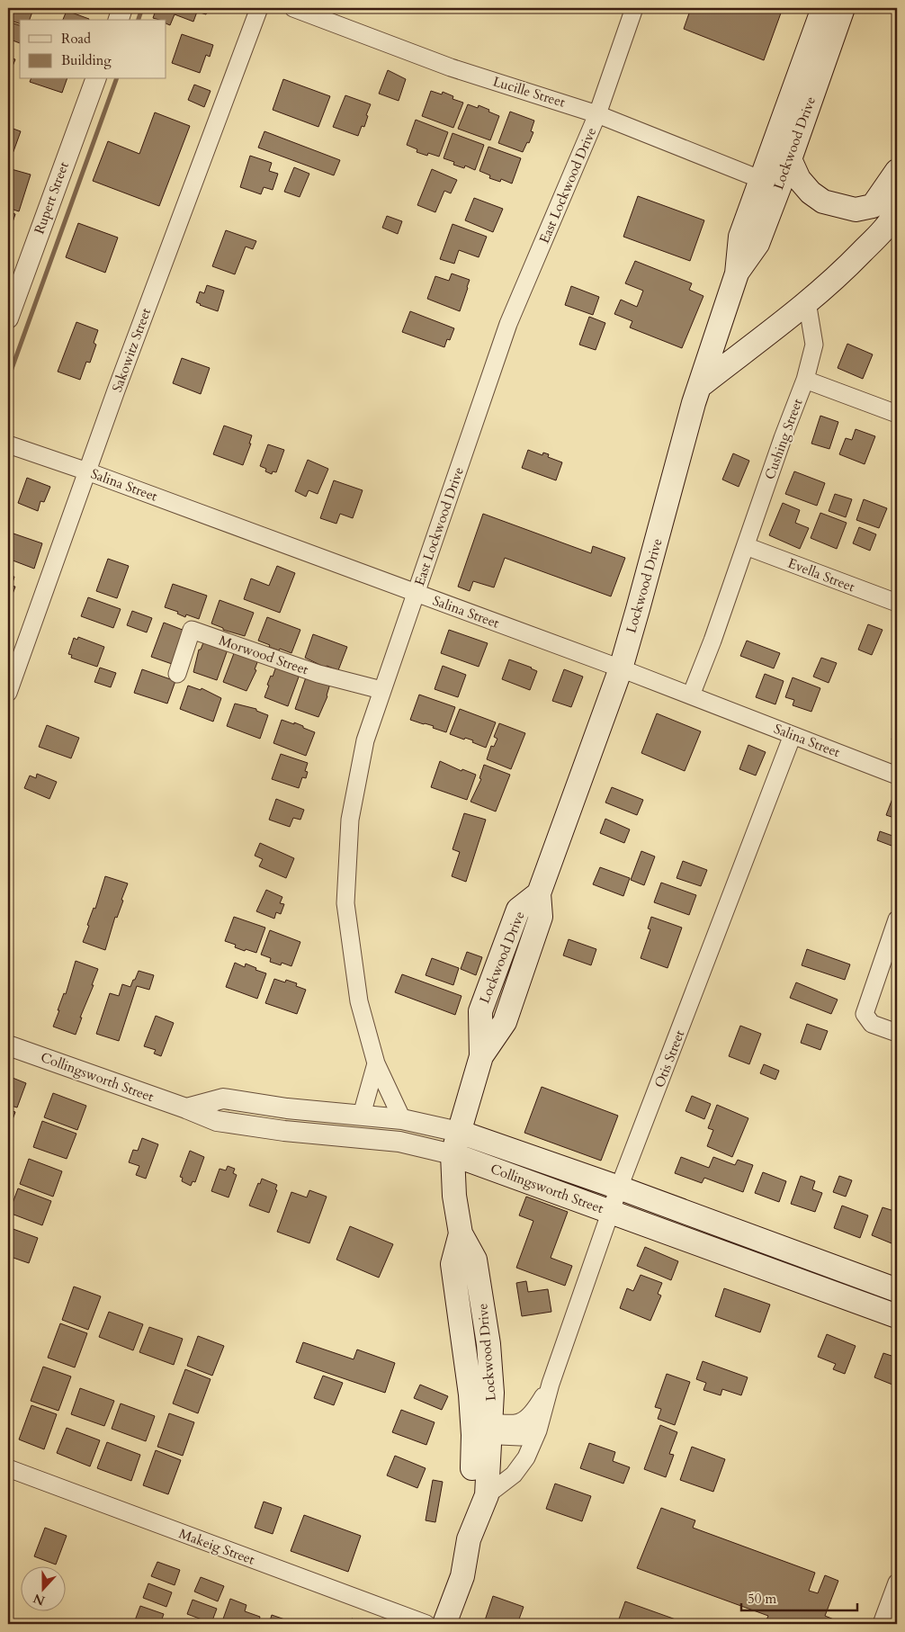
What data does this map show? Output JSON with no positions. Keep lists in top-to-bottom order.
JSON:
{
  "streets": {
    "main road": ["Lockwood Drive", "Collingsworth Street"],
    "street": [
      "Lucille Street",
      "East Lockwood Drive",
      "Rupert Street",
      "Sakowitz Street",
      "Cushing Street",
      "Salina Street",
      "Evella Street",
      "Morwood Street",
      "Otis Street",
      "Makeig Street"
    ]
  },
  "crossings": [
    ["Lucille Street", "Lockwood Drive"],
    ["Lucille Street", "East Lockwood Drive"],
    ["Lockwood Drive", "Salina Street"],
    ["Lockwood Drive", "Otis Street"],
    ["Lockwood Drive", "Collingsworth Street"],
    ["East Lockwood Drive", "Salina Street"],
    ["East Lockwood Drive", "Morwood Street"],
    ["East Lockwood Drive", "Collingsworth Street"],
    ["Sakowitz Street", "Salina Street"],
    ["Cushing Street", "Salina Street"],
    ["Cushing Street", "Evella Street"],
    ["Salina Street", "Otis Street"],
    ["Otis Street", "Collingsworth Street"]
  ],
  "legend": ["Road", "Building"],
  "scale_bar": "50 m",
  "north": "bottom"
}
